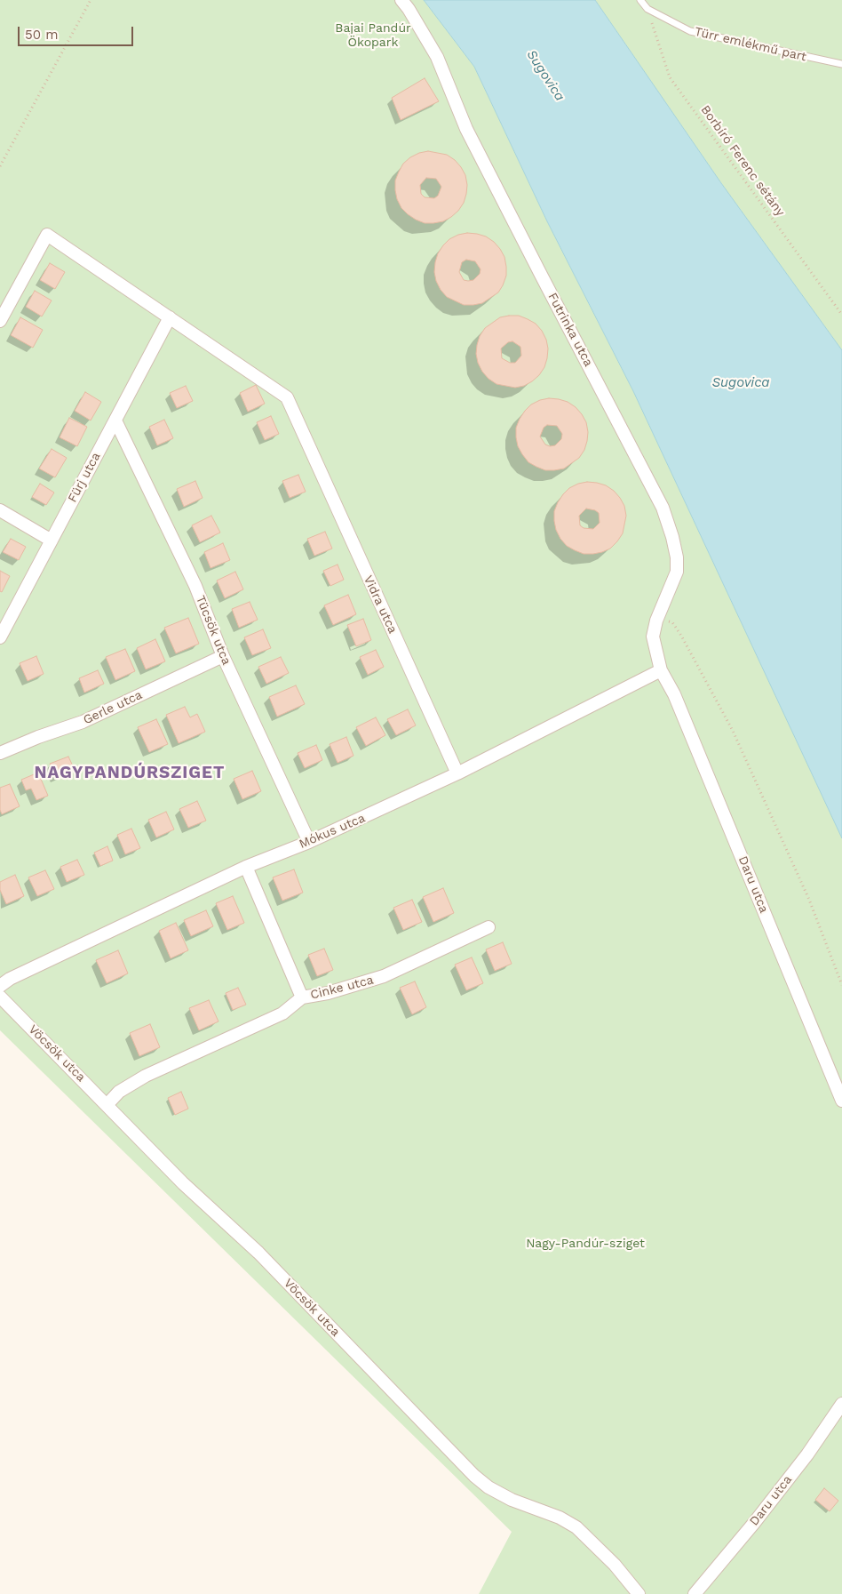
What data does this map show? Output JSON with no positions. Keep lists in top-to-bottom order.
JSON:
{
  "streets": {
    "street": [
      "Futrinka utca",
      "Fürj utca",
      "Vidra utca",
      "Tücsök utca",
      "Gerle utca",
      "Mókus utca",
      "Daru utca",
      "Cinke utca",
      "Vöcsök utca"
    ],
    "lane": ["Türr emlékmű part"],
    "path": ["Borbíró Ferenc sétány"]
  },
  "crossings": [
    ["Türr emlékmű part", "Borbíró Ferenc sétány"],
    ["Futrinka utca", "Mókus utca"],
    ["Futrinka utca", "Daru utca"],
    ["Fürj utca", "Vidra utca"],
    ["Fürj utca", "Tücsök utca"],
    ["Vidra utca", "Mókus utca"],
    ["Tücsök utca", "Gerle utca"],
    ["Tücsök utca", "Mókus utca"],
    ["Mókus utca", "Daru utca"],
    ["Cinke utca", "Vöcsök utca"]
  ],
  "districts": ["NAGYPANDÚRSZIGET"],
  "water": ["Sugovica"],
  "parks": ["Bajai Pandúr Ökopark", "Nagy-Pandúr-sziget"],
  "scale_bar": "50 m"
}
